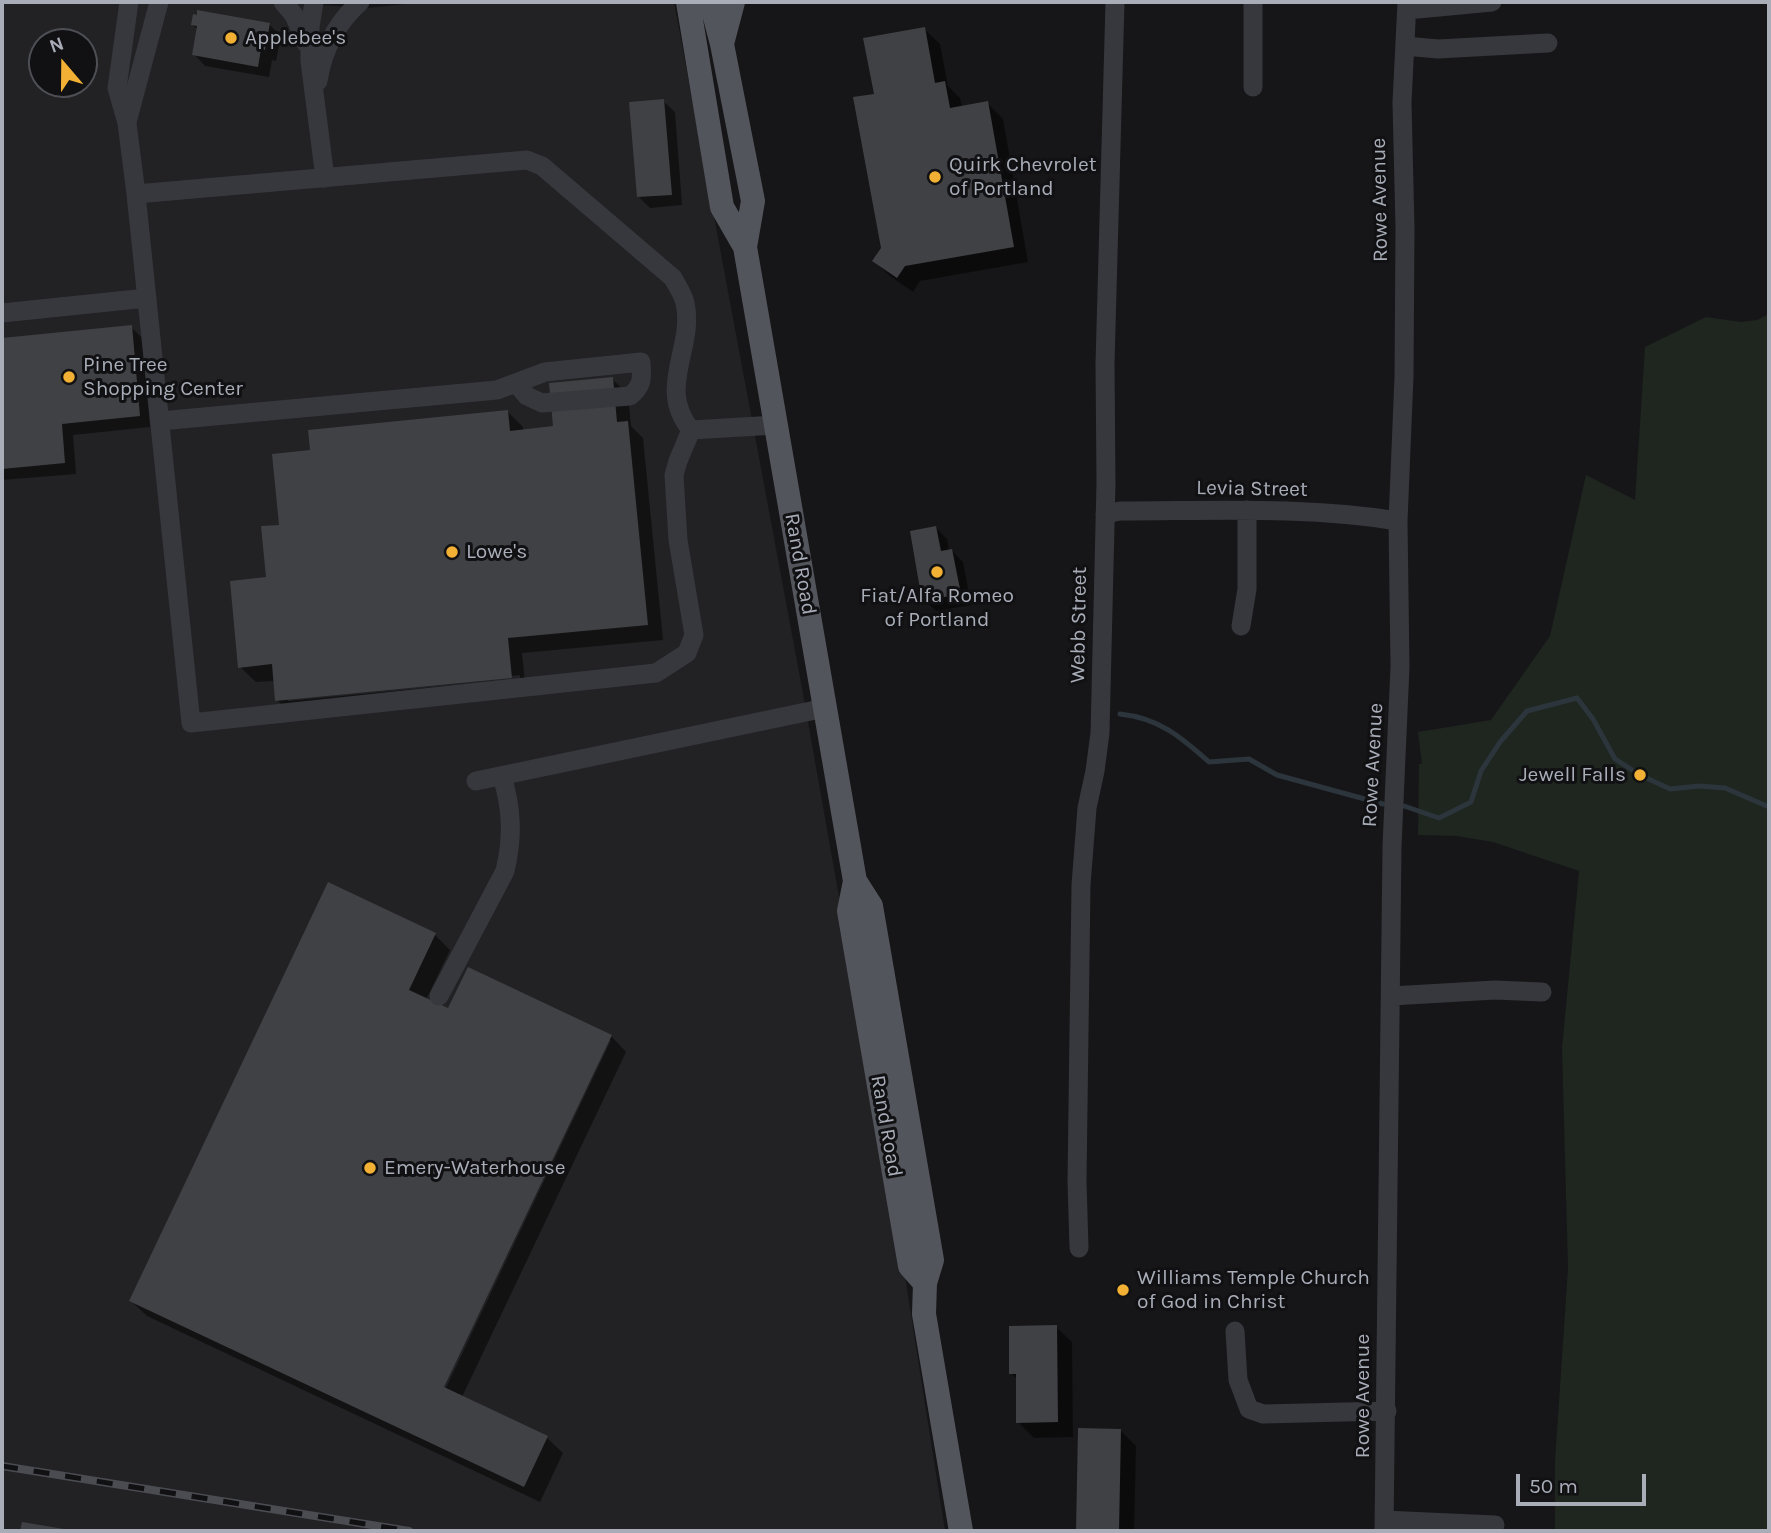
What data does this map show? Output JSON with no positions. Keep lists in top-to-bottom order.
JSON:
{
  "streets": {
    "main road": ["Rand Road"],
    "street": ["Rowe Avenue", "Levia Street", "Webb Street"]
  },
  "crossings": [
    ["Rowe Avenue", "Levia Street"],
    ["Levia Street", "Webb Street"]
  ],
  "places": [
    "Applebee's",
    "Quirk Chevrolet of Portland",
    "Pine Tree Shopping Center",
    "Lowe's",
    "Fiat/Alfa Romeo of Portland",
    "Jewell Falls",
    "Emery-Waterhouse",
    "Williams Temple Church of God in Christ"
  ],
  "scale_bar": "50 m",
  "north": "top"
}
